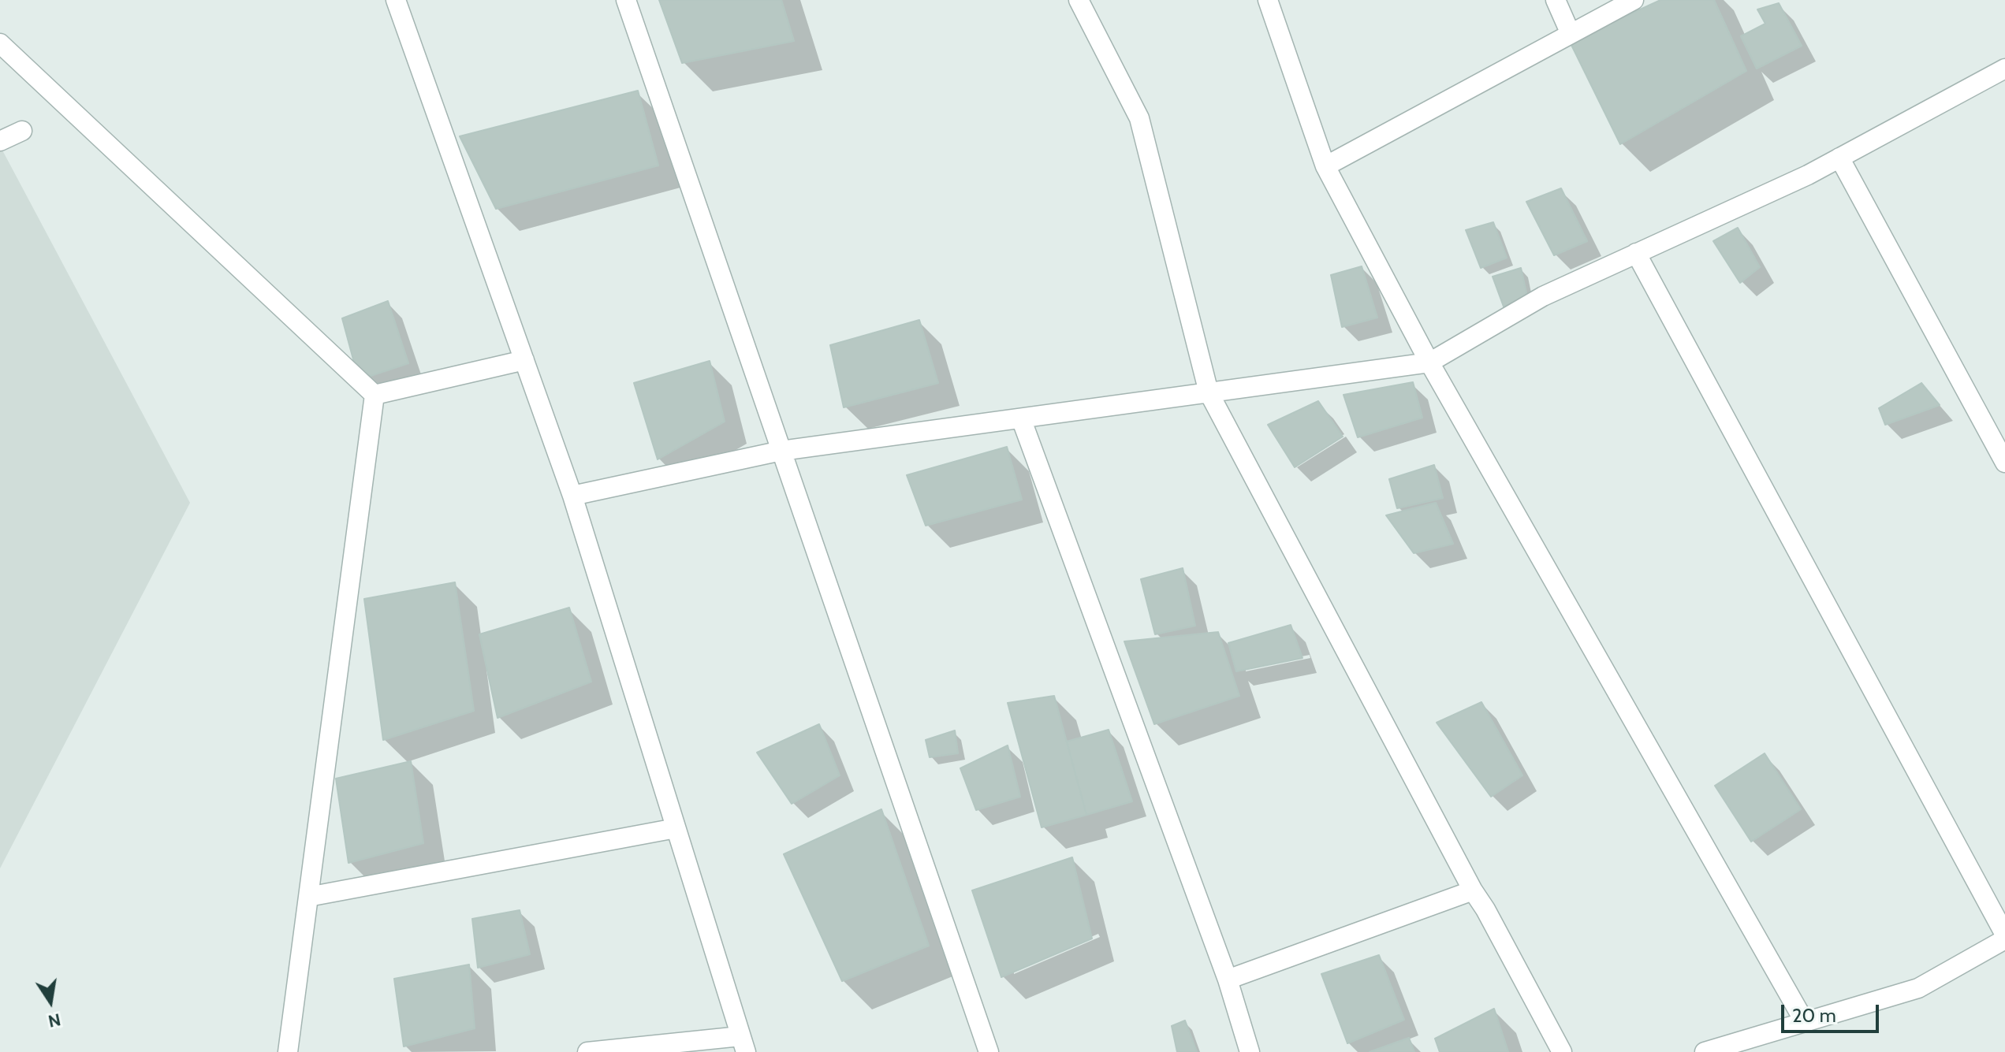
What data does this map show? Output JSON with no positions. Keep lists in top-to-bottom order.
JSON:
{
  "scale_bar": "20 m",
  "north": "bottom"
}
